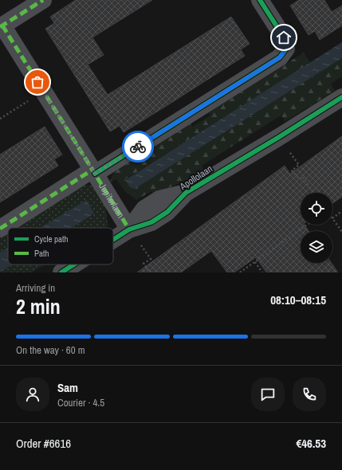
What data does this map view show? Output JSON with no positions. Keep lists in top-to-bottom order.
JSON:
{
  "streets": {
    "street": ["Apollolaan", "Jupiterlaan"]
  },
  "crossings": [
    ["Apollolaan", "Jupiterlaan"]
  ],
  "legend": ["Cycle path", "Path"],
  "page": {
    "heading": ["2 min", "Arriving in", "08:10–08:15"],
    "panel": [
      "Sam",
      "Courier · 4.5",
      "Order #6616",
      "€46.53"
    ],
    "bar": "On the way · 60 m"
  }
}
